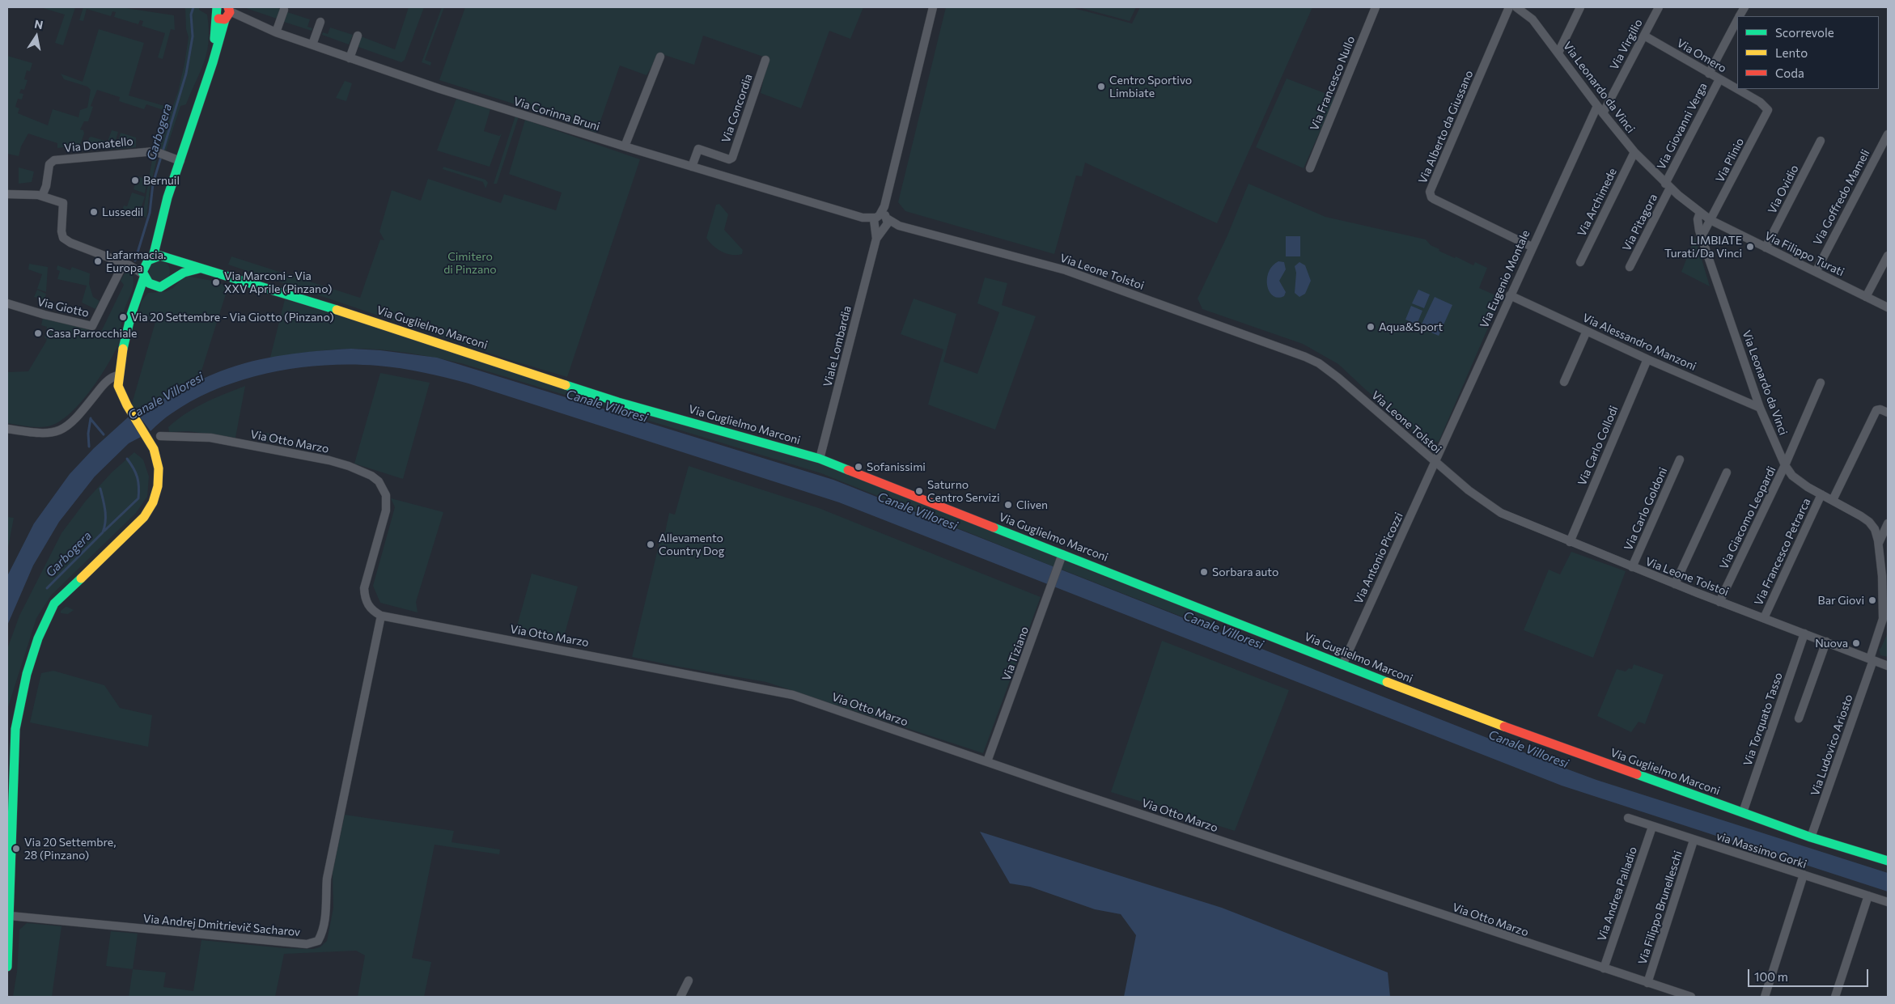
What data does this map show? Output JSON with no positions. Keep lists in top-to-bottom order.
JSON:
{
  "streets": {
    "street": [
      "Via Virgilio",
      "Via Omero",
      "Via Francesco Nullo",
      "Via Leonardo da Vinci",
      "Via Concordia",
      "Via Corinna Bruni",
      "Via Giovanni Verga",
      "Via Alberto da Giussano",
      "Via Donatello",
      "Via Plinio",
      "Via Ovidio",
      "Via Goffredo Mameli",
      "Via Archimede",
      "Via Pitagora",
      "Via Filippo Turati",
      "Via Leone Tolstoi",
      "Via Eugenio Montale",
      "Via Giotto",
      "Via Guglielmo Marconi",
      "Via Alessandro Manzoni",
      "Viale Lombardia",
      "Via Otto Marzo",
      "Via Carlo Collodi",
      "Via Carlo Goldoni",
      "Via Giacomo Leopardi",
      "Via Francesco Petrarca",
      "Via Antonio Picozzi",
      "Via Tiziano",
      "Via Torquato Tasso",
      "Via Ludovico Ariosto",
      "via Massimo Gorki",
      "Via Andrea Palladio",
      "Via Filippo Brunelleschi",
      "Via Andrej Dmitrievič Sacharov"
    ]
  },
  "crossings": [
    ["Via Virgilio", "Via Omero"],
    ["Via Virgilio", "Via Leonardo da Vinci"],
    ["Via Omero", "Via Giovanni Verga"],
    ["Via Omero", "Via Plinio"],
    ["Via Leonardo da Vinci", "Via Giovanni Verga"],
    ["Via Leonardo da Vinci", "Via Plinio"],
    ["Via Leonardo da Vinci", "Via Archimede"],
    ["Via Leonardo da Vinci", "Via Pitagora"],
    ["Via Leonardo da Vinci", "Via Filippo Turati"],
    ["Via Leonardo da Vinci", "Via Eugenio Montale"],
    ["Via Leonardo da Vinci", "Via Alessandro Manzoni"],
    ["Via Leonardo da Vinci", "Via Giacomo Leopardi"],
    ["Via Leonardo da Vinci", "Via Francesco Petrarca"],
    ["Via Concordia", "Via Corinna Bruni"],
    ["Via Corinna Bruni", "Via Leone Tolstoi"],
    ["Via Corinna Bruni", "Viale Lombardia"],
    ["Via Giovanni Verga", "Via Pitagora"],
    ["Via Alberto da Giussano", "Via Eugenio Montale"],
    ["Via Plinio", "Via Filippo Turati"],
    ["Via Ovidio", "Via Filippo Turati"],
    ["Via Goffredo Mameli", "Via Filippo Turati"],
    ["Via Leone Tolstoi", "Via Eugenio Montale"],
    ["Via Leone Tolstoi", "Viale Lombardia"],
    ["Via Leone Tolstoi", "Via Carlo Collodi"],
    ["Via Leone Tolstoi", "Via Carlo Goldoni"],
    ["Via Leone Tolstoi", "Via Giacomo Leopardi"],
    ["Via Leone Tolstoi", "Via Francesco Petrarca"],
    ["Via Leone Tolstoi", "Via Antonio Picozzi"],
    ["Via Leone Tolstoi", "Via Torquato Tasso"],
    ["Via Leone Tolstoi", "Via Ludovico Ariosto"],
    ["Via Eugenio Montale", "Via Alessandro Manzoni"],
    ["Via Eugenio Montale", "Via Antonio Picozzi"],
    ["Via Guglielmo Marconi", "Viale Lombardia"],
    ["Via Guglielmo Marconi", "Via Antonio Picozzi"],
    ["Via Guglielmo Marconi", "Via Tiziano"],
    ["Via Guglielmo Marconi", "Via Torquato Tasso"],
    ["Via Guglielmo Marconi", "Via Ludovico Ariosto"],
    ["Via Alessandro Manzoni", "Via Carlo Collodi"],
    ["Via Otto Marzo", "Via Tiziano"],
    ["Via Otto Marzo", "Via Andrea Palladio"],
    ["Via Otto Marzo", "Via Filippo Brunelleschi"],
    ["Via Otto Marzo", "Via Andrej Dmitrievič Sacharov"],
    ["via Massimo Gorki", "Via Andrea Palladio"],
    ["via Massimo Gorki", "Via Filippo Brunelleschi"]
  ],
  "water": ["Garbogera", "Canale Villoresi"],
  "parks": ["Cimitero di Pinzano"],
  "places": [
    "Centro Sportivo Limbiate",
    "Bernuil",
    "Lussedil",
    "LIMBIATE Turati/Da Vinci",
    "Lafarmacia. Europa",
    "Via Marconi - Via XXV Aprile (Pinzano)",
    "Via 20 Settembre - Via Giotto (Pinzano)",
    "Aqua&Sport",
    "Casa Parrocchiale",
    "Sofanissimi",
    "Saturno Centro Servizi",
    "Cliven",
    "Allevamento Country Dog",
    "Sorbara auto",
    "Bar Giovi",
    "Nuova",
    "Via 20 Settembre, 28 (Pinzano)"
  ],
  "legend": ["Scorrevole", "Lento", "Coda"],
  "scale_bar": "100 m",
  "north": "top"
}
